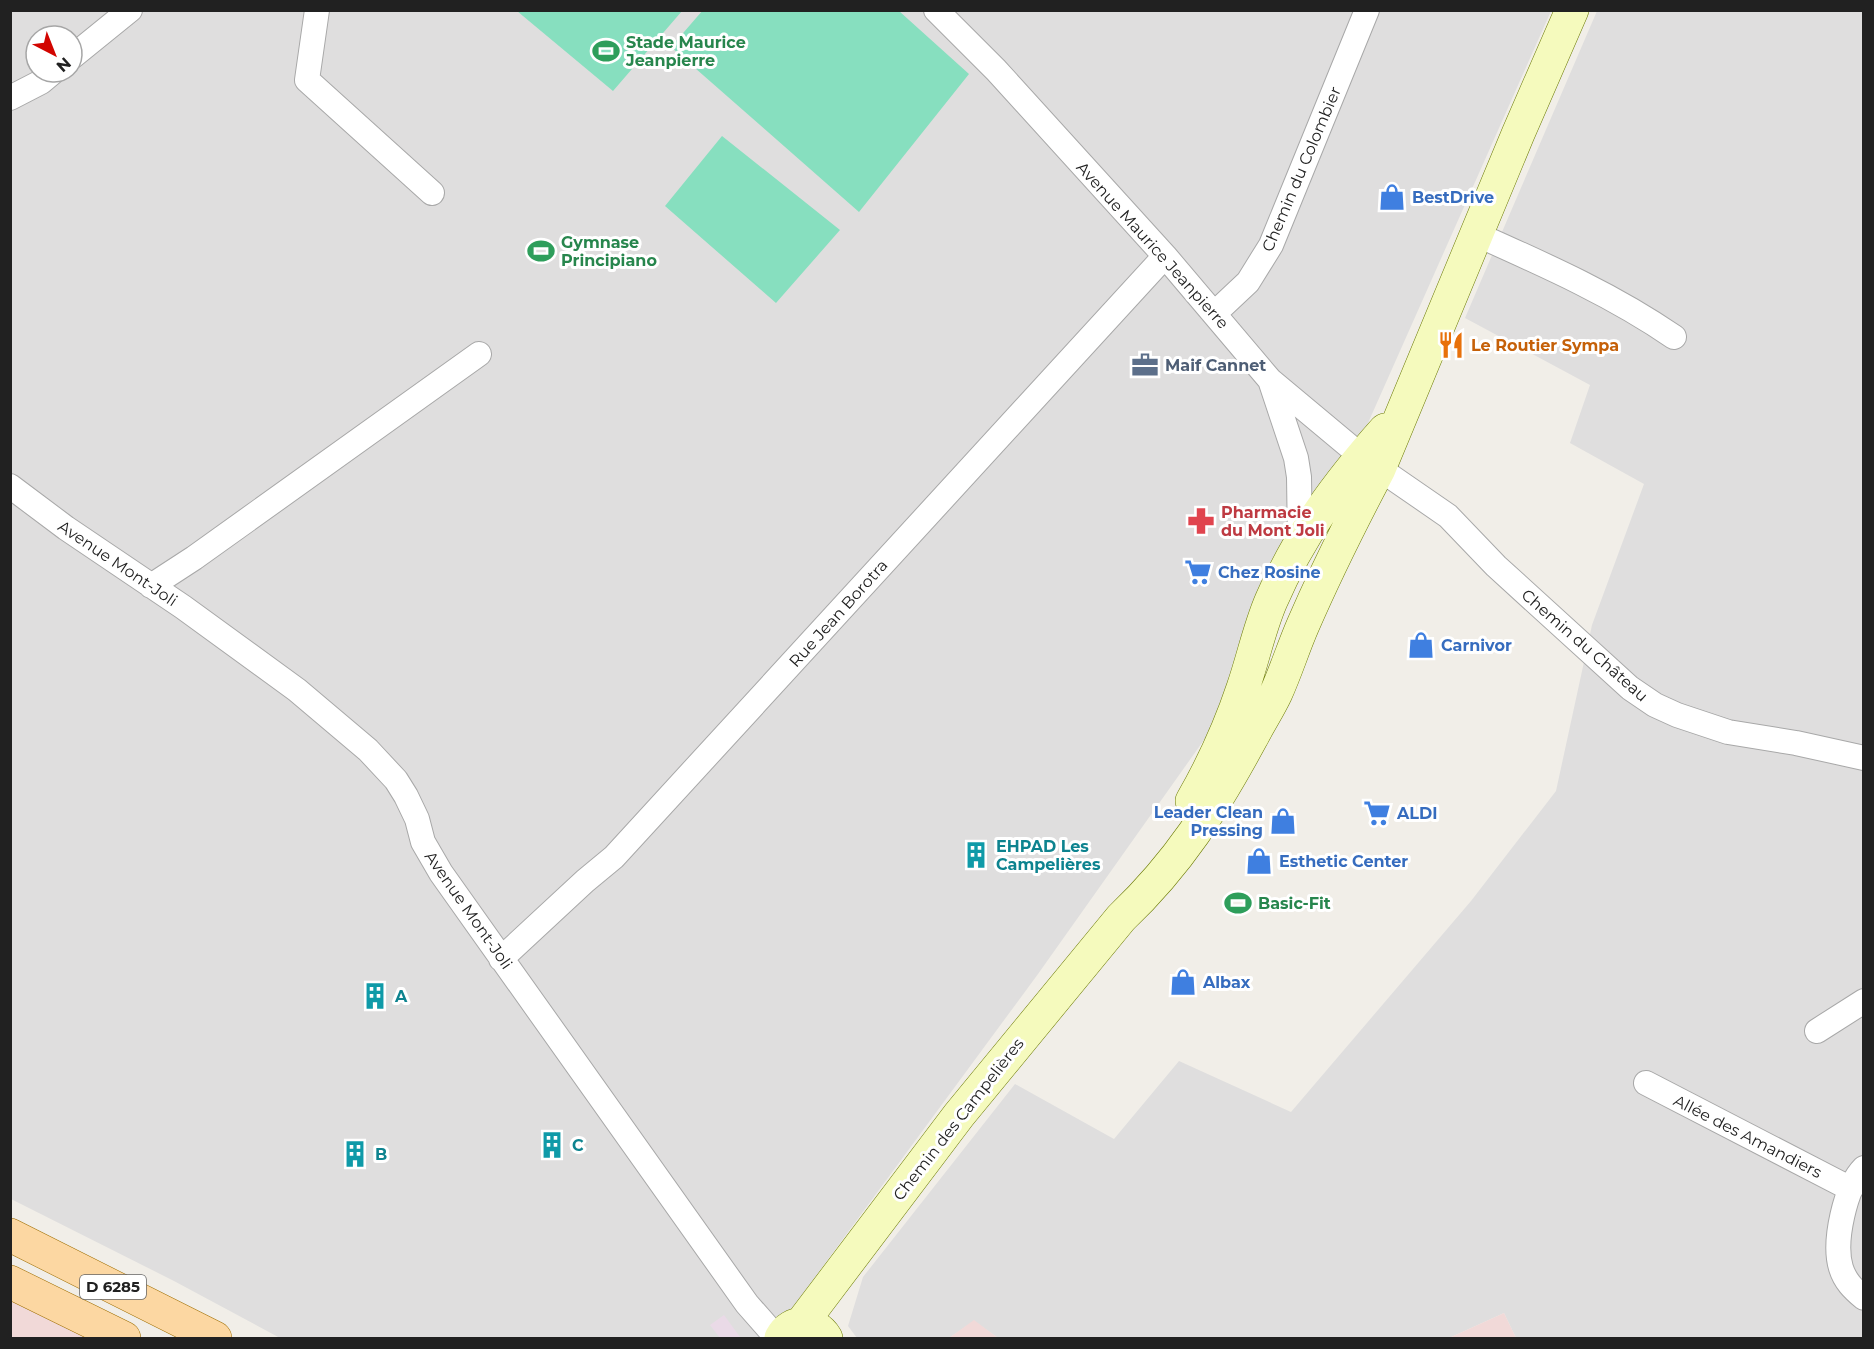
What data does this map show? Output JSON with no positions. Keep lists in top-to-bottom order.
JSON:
{
  "streets": {
    "main road": ["Chemin des Campelières", "D 6285"],
    "street": [
      "Chemin du Colombier",
      "Avenue Maurice Jeanpierre",
      "Avenue Mont-Joli",
      "Rue Jean Borotra",
      "Chemin du Château",
      "Allée des Amandiers"
    ]
  },
  "crossings": [
    ["Chemin du Colombier", "Avenue Maurice Jeanpierre"],
    ["Avenue Maurice Jeanpierre", "Rue Jean Borotra"],
    ["Avenue Maurice Jeanpierre", "Chemin du Château"],
    ["Avenue Maurice Jeanpierre", "Chemin des Campelières"],
    ["Avenue Mont-Joli", "Rue Jean Borotra"],
    ["Avenue Mont-Joli", "Chemin des Campelières"],
    ["Chemin du Château", "Chemin des Campelières"]
  ],
  "places": {
    "sports": ["Stade Maurice Jeanpierre", "Gymnase Principiano", "Basic-Fit"],
    "shop": [
      "BestDrive",
      "Carnivor",
      "Leader Clean Pressing",
      "Esthetic Center",
      "Albax"
    ],
    "restaurant": ["Le Routier Sympa"],
    "office": ["Maif Cannet"],
    "pharmacy": ["Pharmacie du Mont Joli"],
    "supermarket": ["Chez Rosine", "ALDI"],
    "building": [
      "EHPAD Les Campelières",
      "A",
      "C",
      "B"
    ]
  },
  "north": "bottom right"
}
